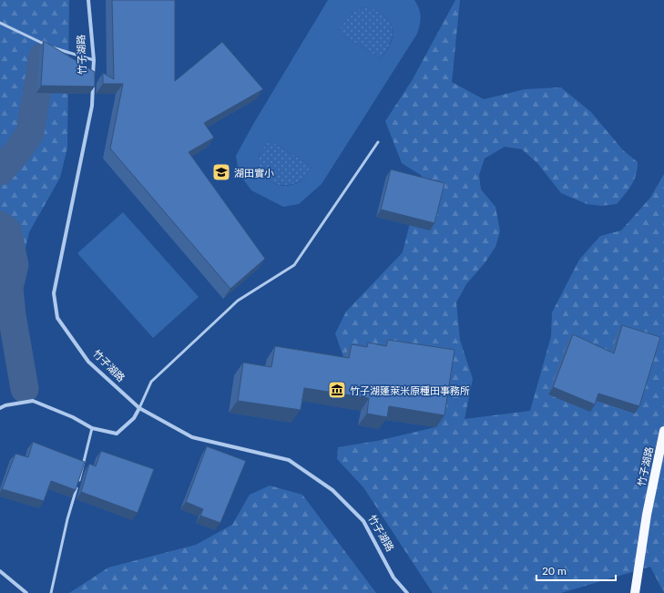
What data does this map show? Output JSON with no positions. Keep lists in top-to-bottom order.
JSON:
{
  "streets": {
    "main road": ["竹子湖路"]
  },
  "places": {
    "school or university": ["湖田實小"],
    "museum": ["竹子湖蓬萊米原種田事務所"]
  },
  "scale_bar": "20 m"
}
